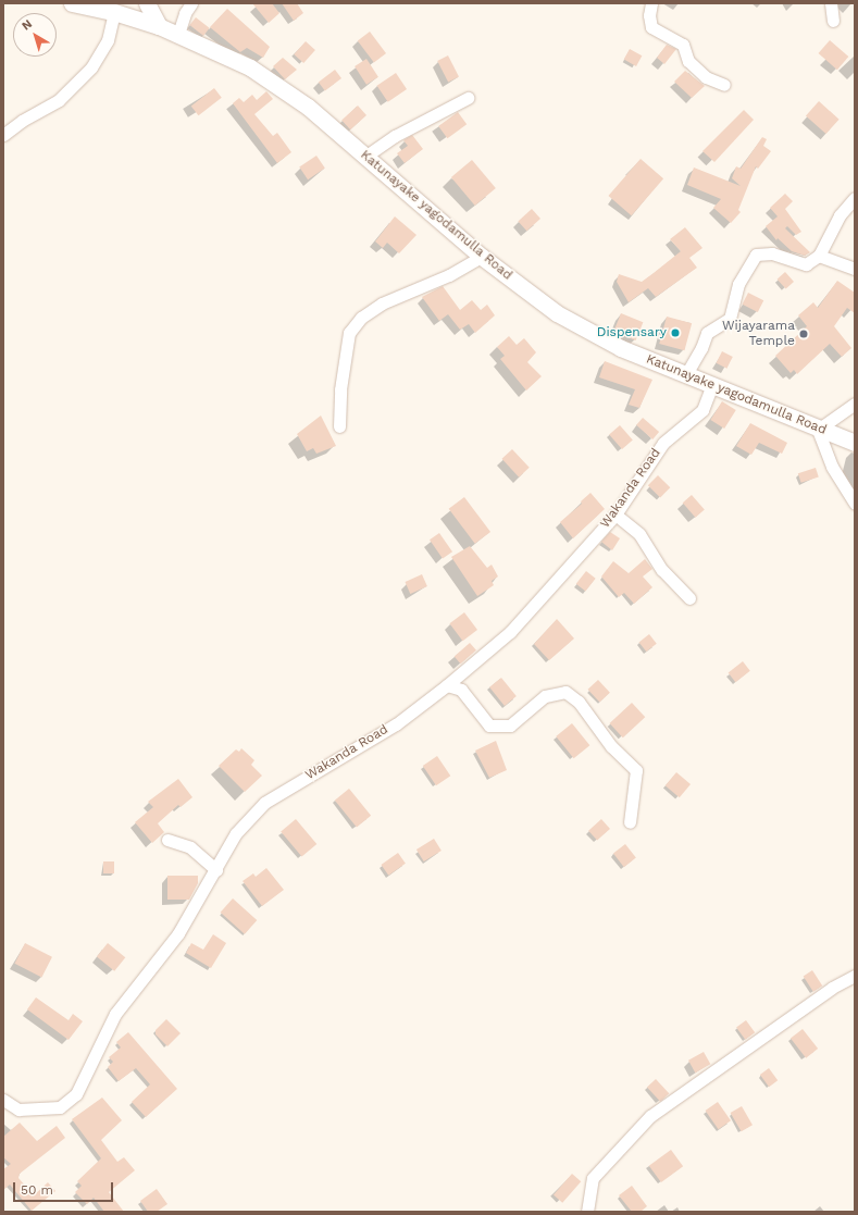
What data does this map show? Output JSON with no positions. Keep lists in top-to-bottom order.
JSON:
{
  "streets": {
    "main road": ["Katunayake yagodamulla Road"],
    "street": ["Wakanda Road"]
  },
  "crossings": [
    ["Katunayake yagodamulla Road", "Wakanda Road"]
  ],
  "places": ["Dispensary", "Wijayarama Temple"],
  "scale_bar": "50 m",
  "north": "top left"
}
